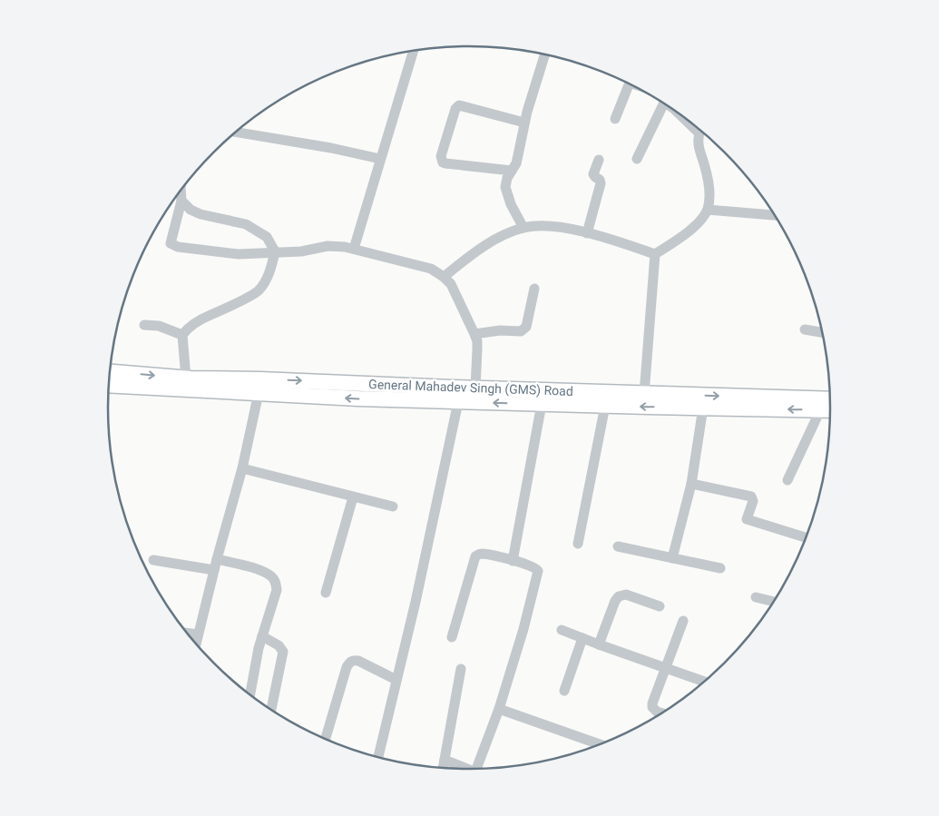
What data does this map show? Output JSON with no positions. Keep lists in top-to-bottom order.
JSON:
{
  "streets": {
    "street": ["General Mahadev Singh (GMS) Road"]
  }
}
